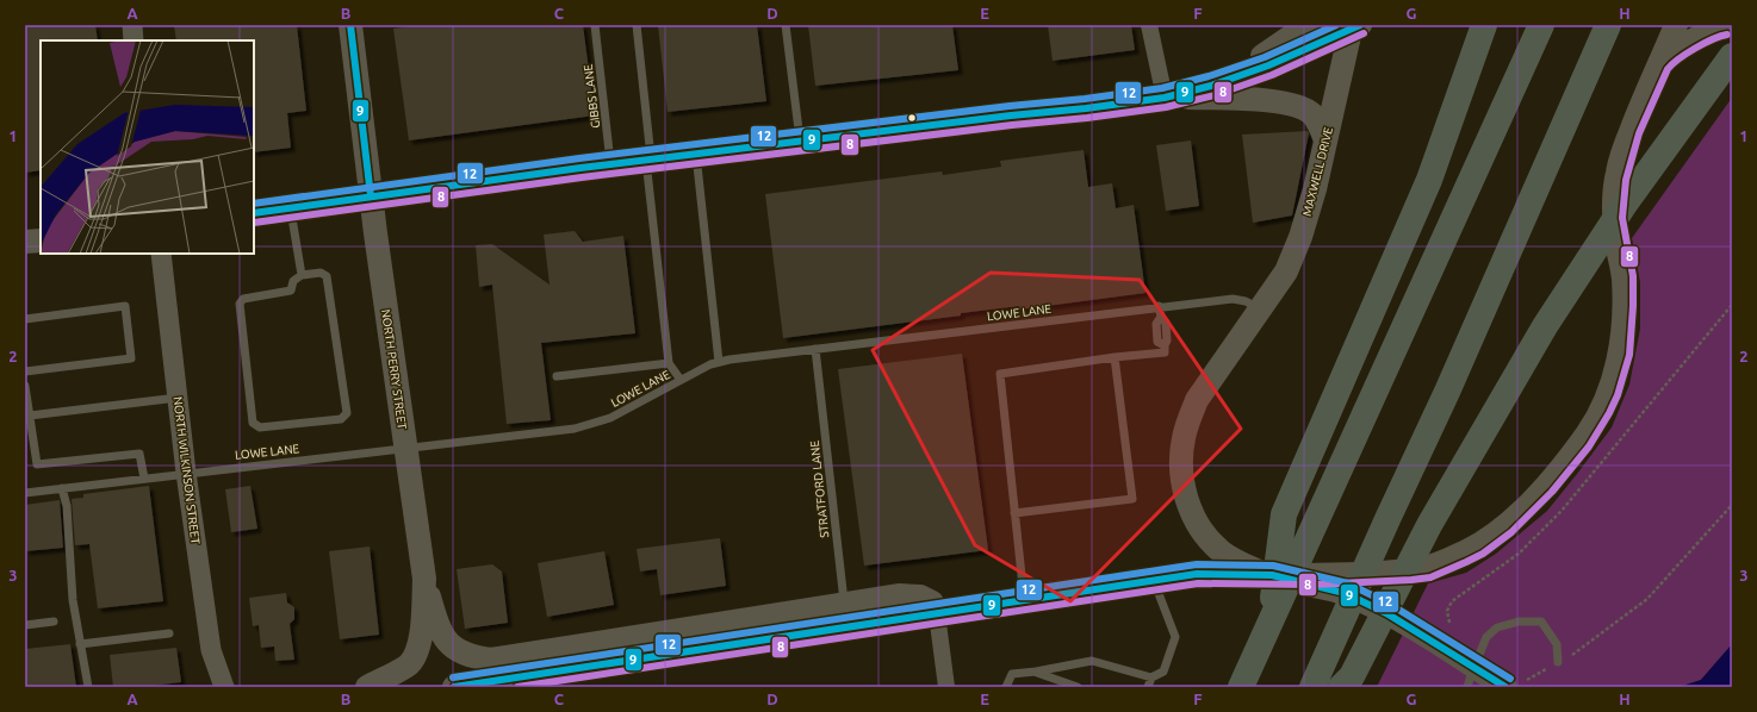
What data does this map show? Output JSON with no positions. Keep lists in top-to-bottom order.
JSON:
{
  "streets": {
    "main road": ["MAXWELL DRIVE", "NORTH PERRY STREET"],
    "street": ["NORTH WILKINSON STREET"],
    "lane": ["GIBBS LANE", "LOWE LANE", "STRATFORD LANE"]
  },
  "crossings": [
    ["MAXWELL DRIVE", "LOWE LANE"],
    ["LOWE LANE", "NORTH PERRY STREET"],
    ["LOWE LANE", "NORTH WILKINSON STREET"],
    ["LOWE LANE", "STRATFORD LANE"]
  ],
  "lines": ["transit line 9", "transit line 12", "transit line 8"],
  "grid": {
    "columns": [
      "A",
      "B",
      "C",
      "D",
      "E",
      "F",
      "G",
      "H"
    ],
    "rows": ["1", "2", "3"]
  }
}
